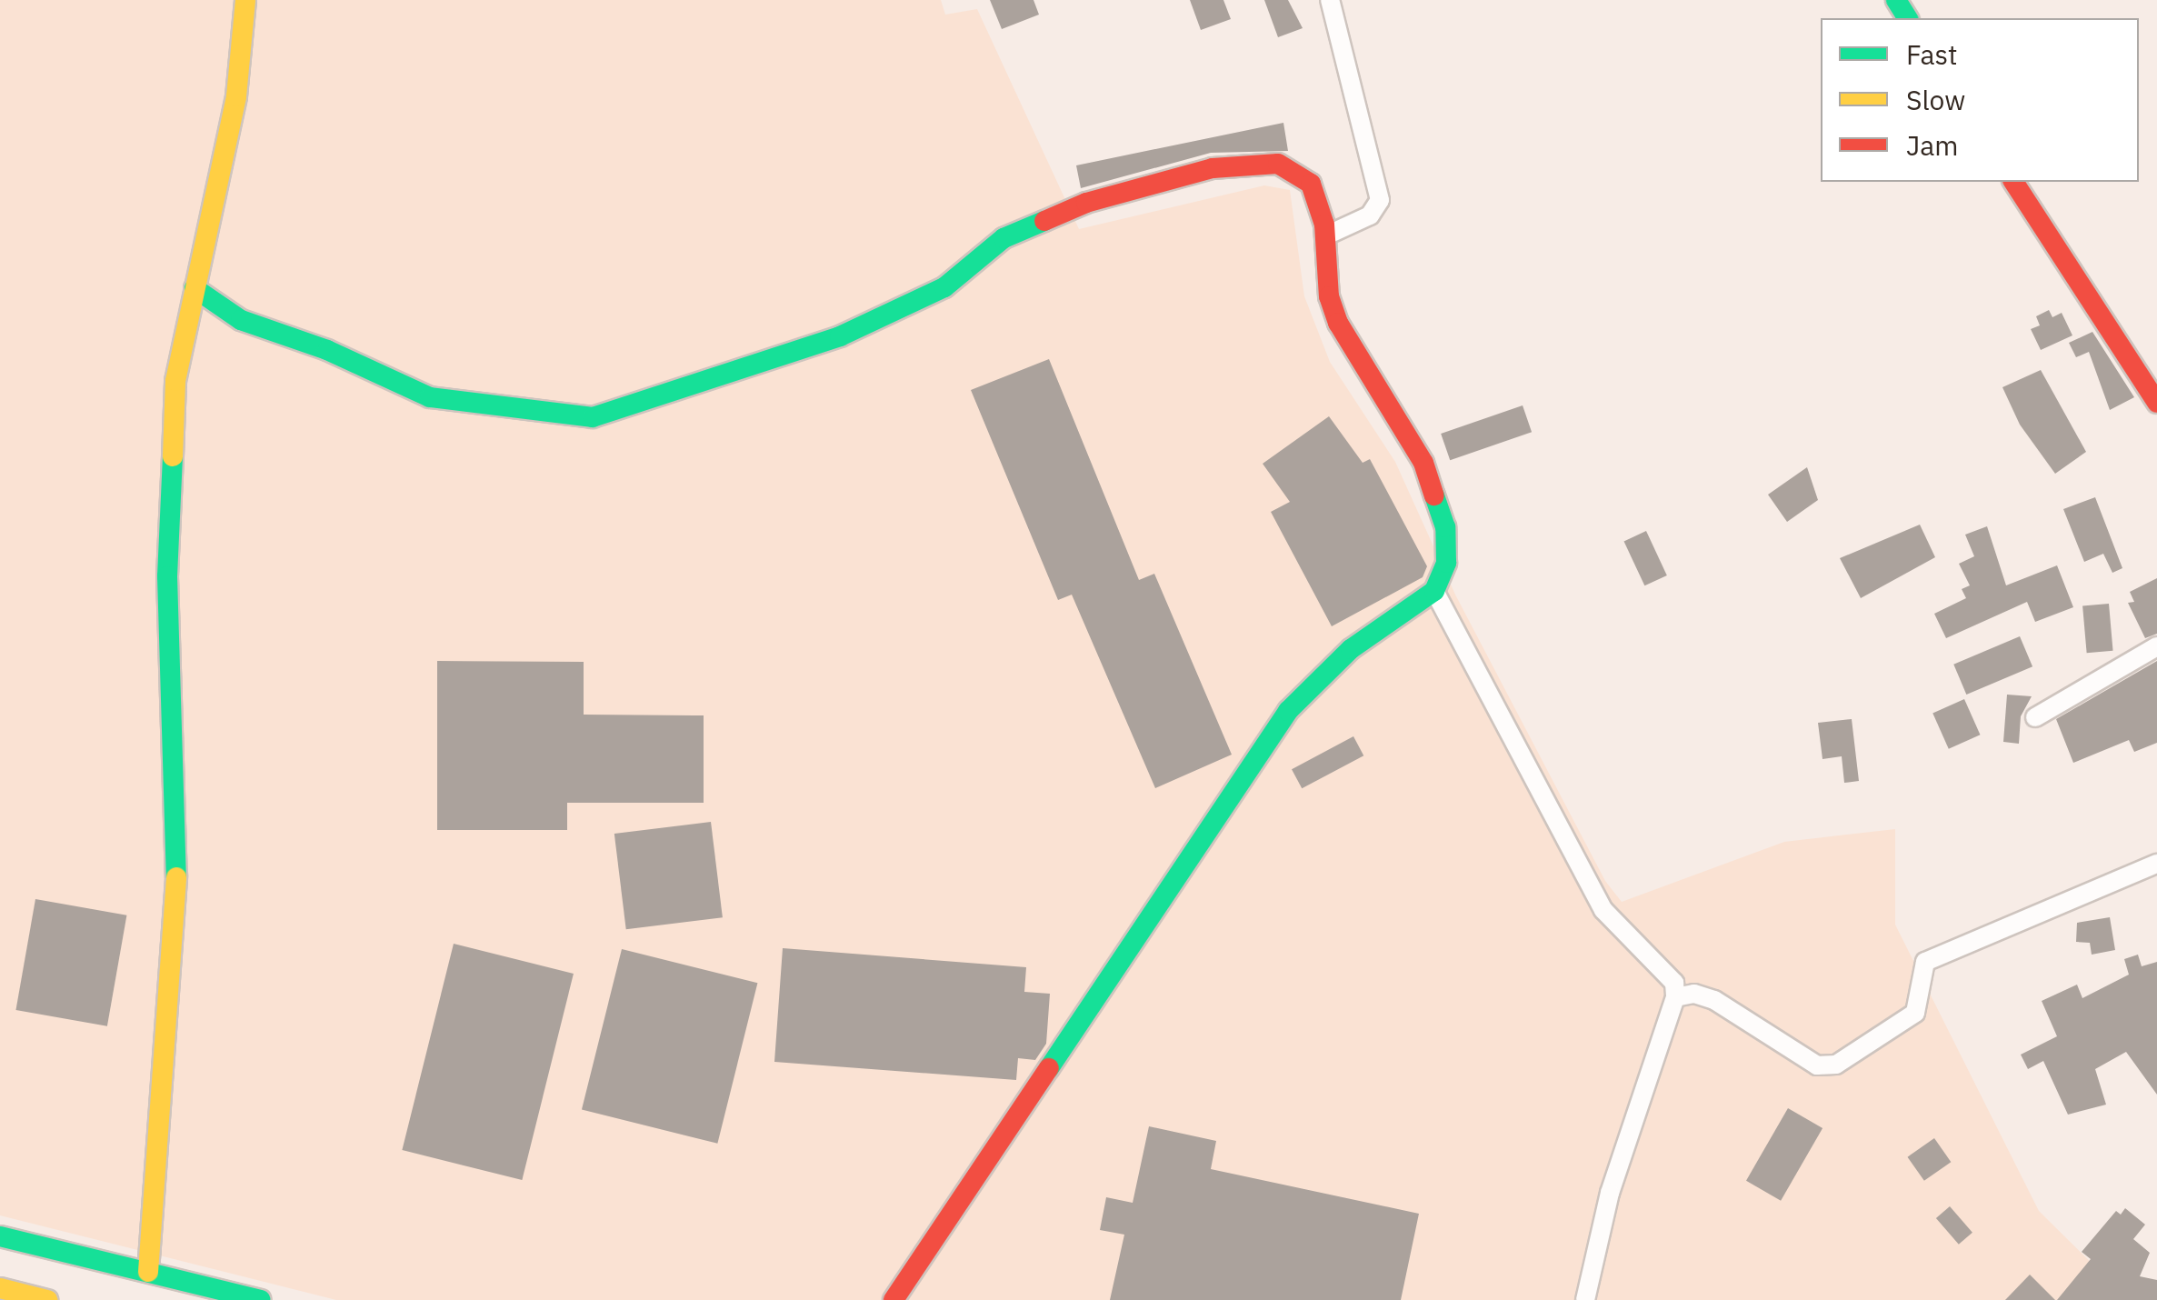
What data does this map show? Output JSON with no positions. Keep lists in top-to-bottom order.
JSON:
{
  "legend": ["Fast", "Slow", "Jam"]
}
